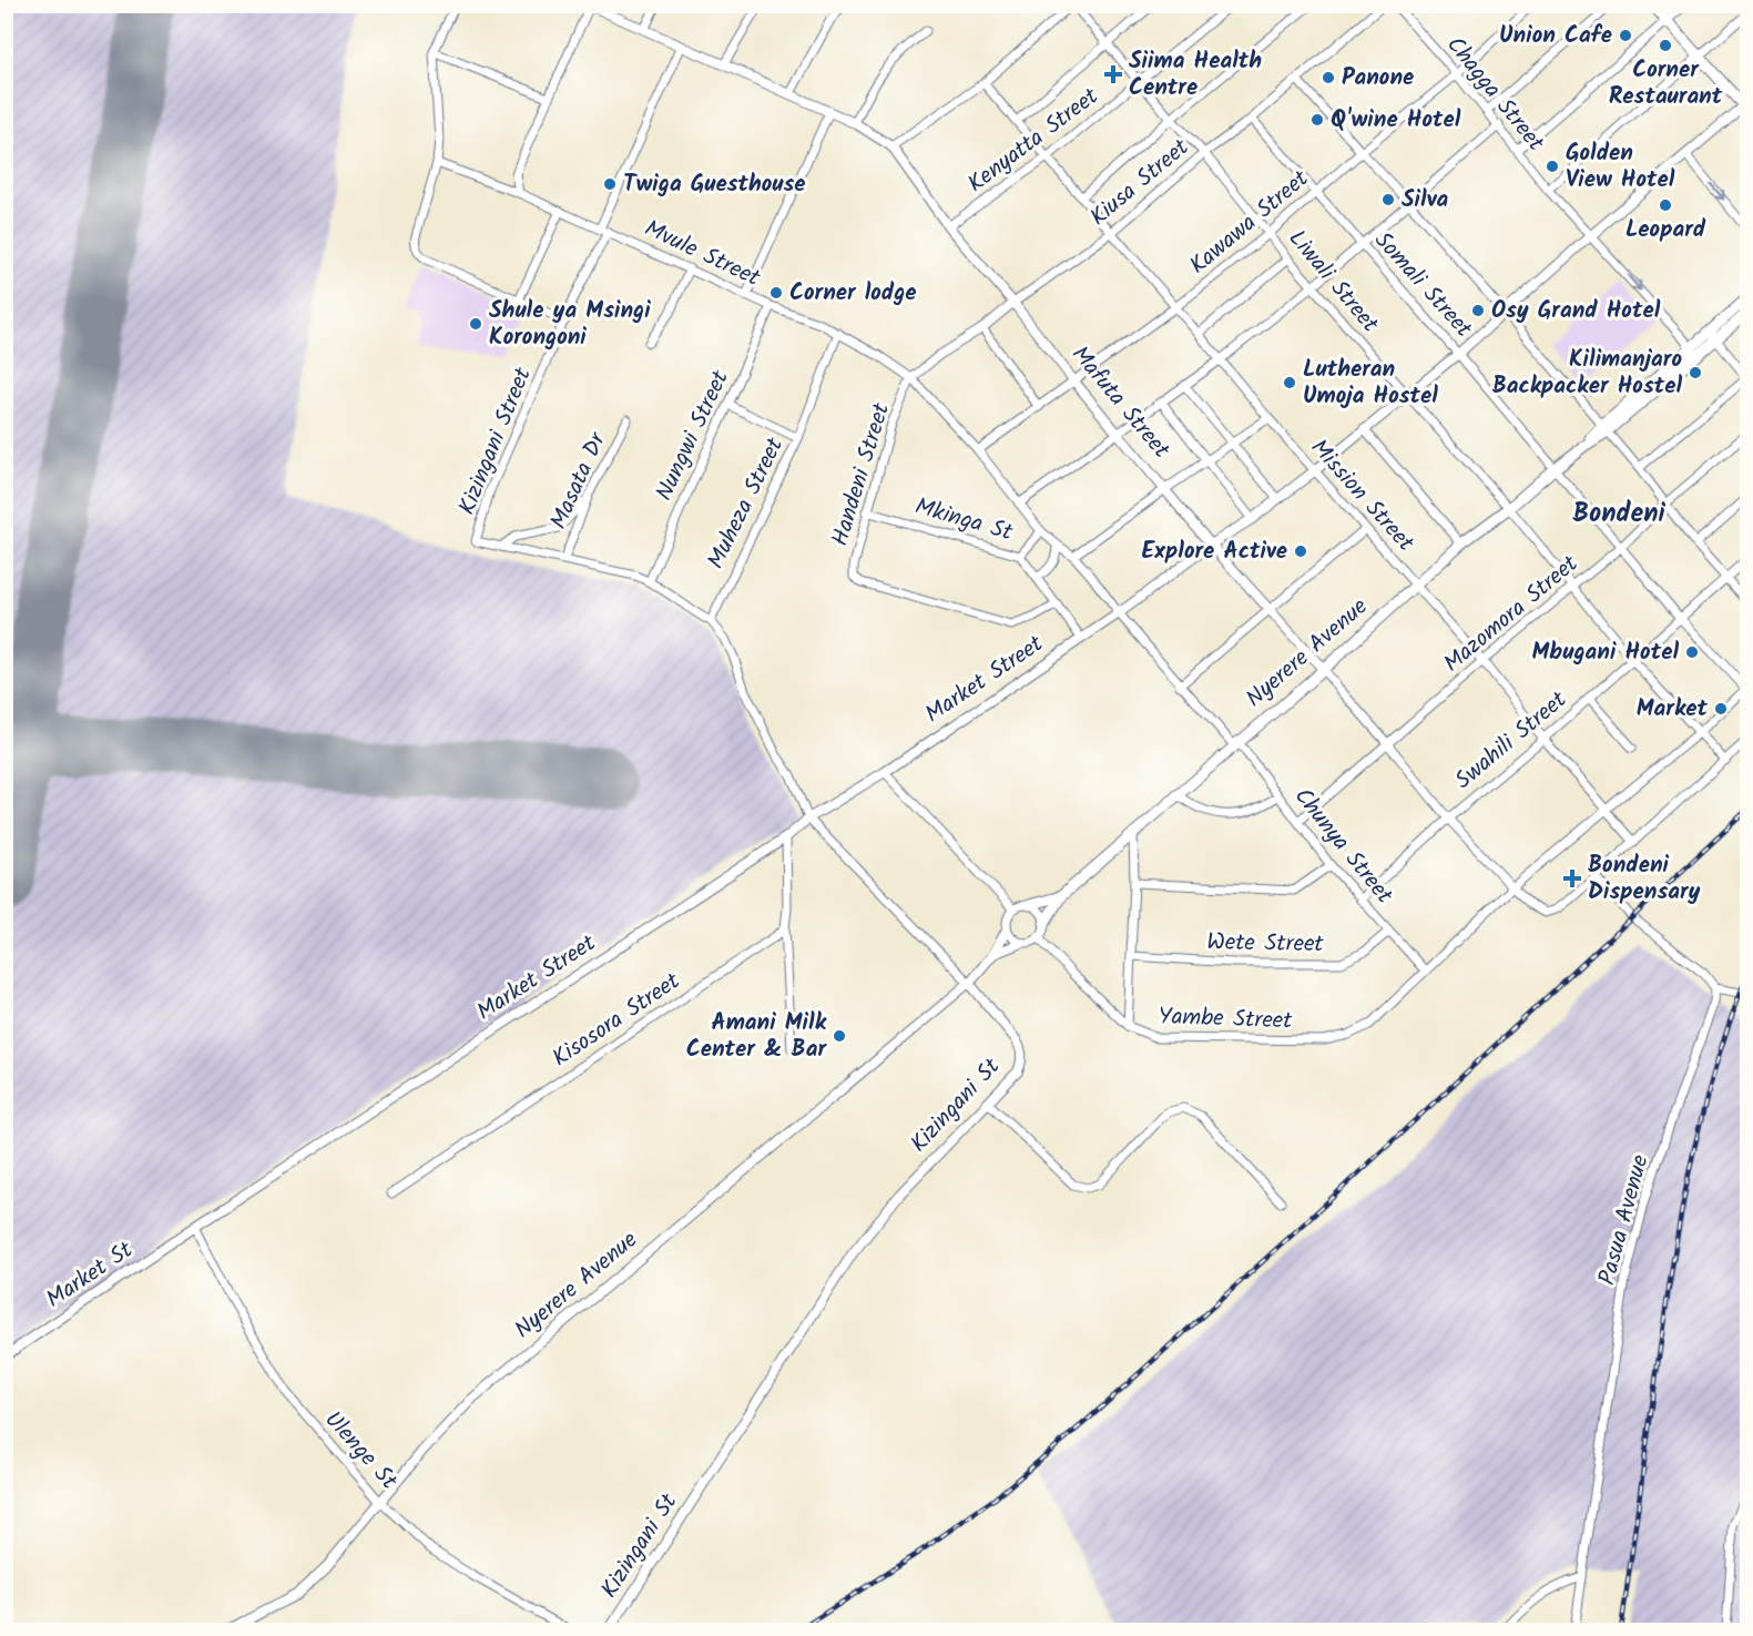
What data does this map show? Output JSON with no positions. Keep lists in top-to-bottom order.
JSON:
{
  "streets": {
    "main road": ["Nyerere Avenue"],
    "street": [
      "Chagga Street",
      "Kenyatta Street",
      "Kiusa Street",
      "Kawawa Street",
      "Mvule Street",
      "Liwali Street",
      "Somali Street",
      "Mafuta Street",
      "Nungwi Street",
      "Kizingani Street",
      "Handeni Street",
      "Masata Dr",
      "Mission Street",
      "Muheza Street",
      "Mkinga St",
      "Mazomora Street",
      "Market Street",
      "Swahili Street",
      "Chunya Street",
      "Wete Street",
      "Yambe Street",
      "Kisosora Street",
      "Kizingani St",
      "Pasua Avenue",
      "Market St",
      "Ulenge St"
    ]
  },
  "crossings": [
    ["Chagga Street", "Kawawa Street"],
    ["Chagga Street", "Nyerere Avenue"],
    ["Chagga Street", "Market Street"],
    ["Kenyatta Street", "Liwali Street"],
    ["Kenyatta Street", "Mafuta Street"],
    ["Kenyatta Street", "Mission Street"],
    ["Kiusa Street", "Mvule Street"],
    ["Kiusa Street", "Liwali Street"],
    ["Kiusa Street", "Somali Street"],
    ["Kiusa Street", "Mafuta Street"],
    ["Kiusa Street", "Handeni Street"],
    ["Kiusa Street", "Mission Street"],
    ["Kawawa Street", "Mvule Street"],
    ["Kawawa Street", "Liwali Street"],
    ["Kawawa Street", "Somali Street"],
    ["Kawawa Street", "Mafuta Street"],
    ["Kawawa Street", "Mission Street"],
    ["Mvule Street", "Nungwi Street"],
    ["Mvule Street", "Kizingani Street"],
    ["Mvule Street", "Handeni Street"],
    ["Mvule Street", "Muheza Street"],
    ["Mvule Street", "Mkinga St"],
    ["Mvule Street", "Market Street"],
    ["Mvule Street", "Chunya Street"],
    ["Liwali Street", "Mazomora Street"],
    ["Liwali Street", "Nyerere Avenue"],
    ["Liwali Street", "Market Street"],
    ["Liwali Street", "Swahili Street"],
    ["Liwali Street", "Yambe Street"],
    ["Somali Street", "Mazomora Street"],
    ["Somali Street", "Nyerere Avenue"],
    ["Somali Street", "Market Street"],
    ["Somali Street", "Swahili Street"],
    ["Somali Street", "Yambe Street"],
    ["Mafuta Street", "Nyerere Avenue"],
    ["Mafuta Street", "Market Street"],
    ["Nungwi Street", "Kizingani Street"],
    ["Kizingani Street", "Masata Dr"],
    ["Handeni Street", "Mkinga St"],
    ["Mission Street", "Mazomora Street"],
    ["Mission Street", "Nyerere Avenue"],
    ["Mission Street", "Market Street"],
    ["Mission Street", "Swahili Street"],
    ["Mission Street", "Yambe Street"],
    ["Muheza Street", "Kizingani St"],
    ["Mazomora Street", "Chunya Street"],
    ["Nyerere Avenue", "Chunya Street"],
    ["Nyerere Avenue", "Yambe Street"],
    ["Nyerere Avenue", "Kizingani St"],
    ["Nyerere Avenue", "Ulenge St"],
    ["Market Street", "Chunya Street"],
    ["Market Street", "Kizingani St"],
    ["Market Street", "Market St"],
    ["Market Street", "Ulenge St"],
    ["Swahili Street", "Chunya Street"],
    ["Chunya Street", "Wete Street"],
    ["Chunya Street", "Yambe Street"],
    ["Market St", "Ulenge St"]
  ],
  "districts": ["Bondeni"],
  "places": {
    "other": [
      "Union Cafe",
      "Corner Restaurant",
      "Panone",
      "Q'wine Hotel",
      "Golden View Hotel",
      "Twiga Guesthouse",
      "Silva",
      "Leopard",
      "Corner lodge",
      "Osy Grand Hotel",
      "Shule ya Msingi Korongoni",
      "Kilimanjaro Backpacker Hostel",
      "Lutheran Umoja Hostel",
      "Explore Active",
      "Mbugani Hotel",
      "Market",
      "Amani Milk Center & Bar"
    ],
    "health": ["Siima Health Centre", "Bondeni Dispensary"]
  }
}
